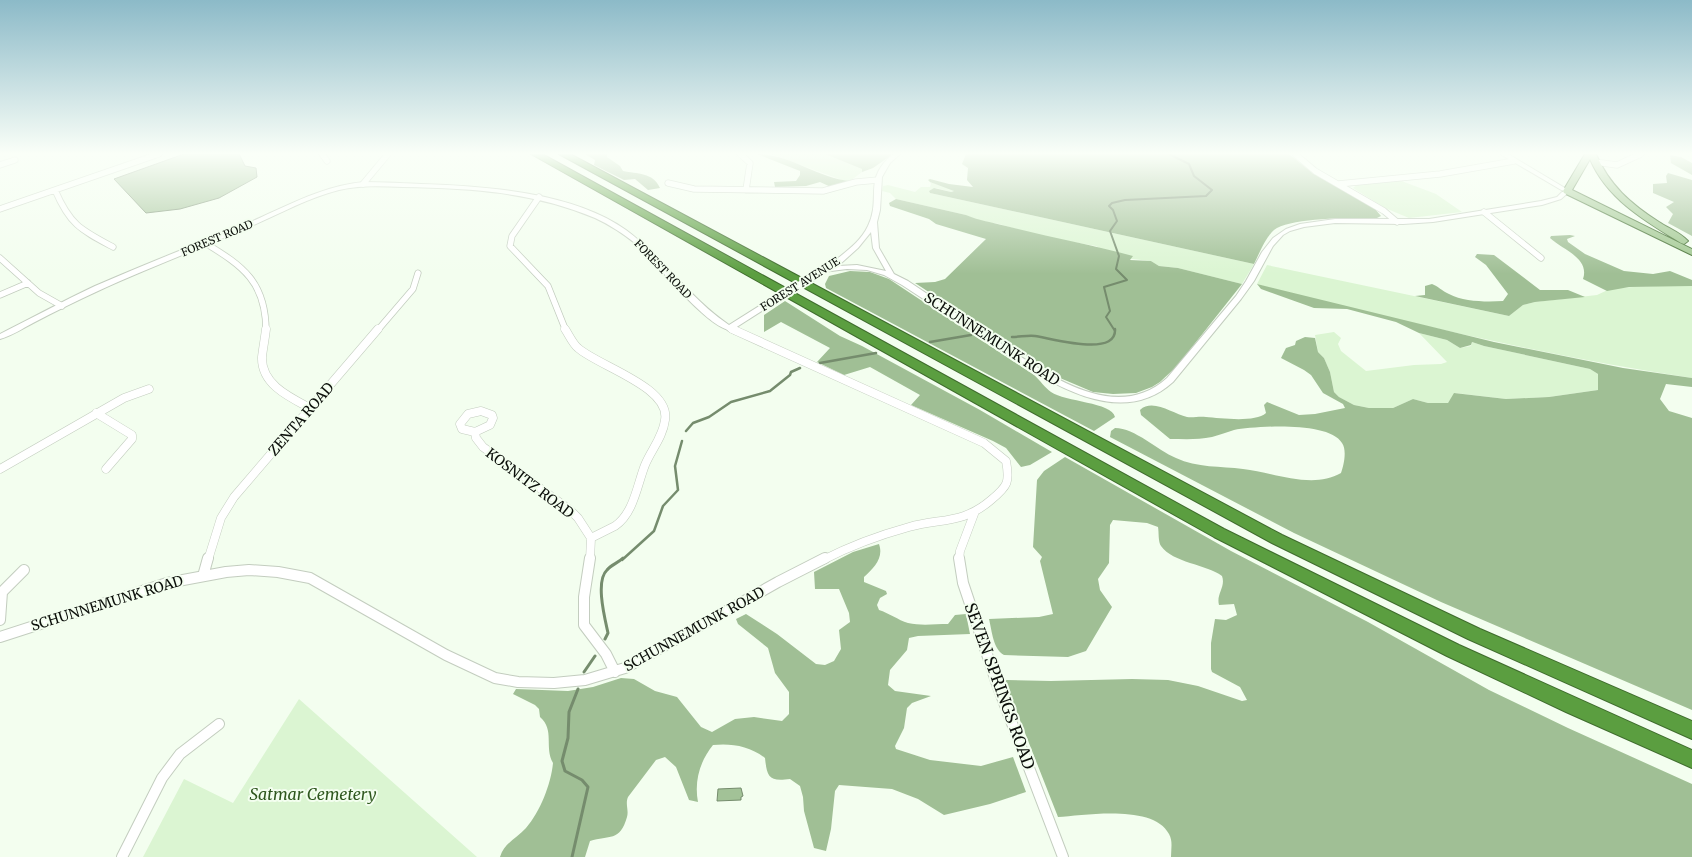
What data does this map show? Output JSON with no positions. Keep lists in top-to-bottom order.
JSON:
{
  "streets": {
    "street": [
      "FOREST ROAD",
      "FOREST AVENUE",
      "SCHUNNEMUNK ROAD",
      "ZENTA ROAD",
      "KOSNITZ ROAD",
      "SEVEN SPRINGS ROAD"
    ]
  },
  "crossings": [
    ["FOREST ROAD", "FOREST AVENUE"],
    ["FOREST ROAD", "SCHUNNEMUNK ROAD"],
    ["FOREST AVENUE", "SCHUNNEMUNK ROAD"],
    ["SCHUNNEMUNK ROAD", "ZENTA ROAD"],
    ["SCHUNNEMUNK ROAD", "SEVEN SPRINGS ROAD"]
  ],
  "parks": ["Satmar Cemetery"]
}
